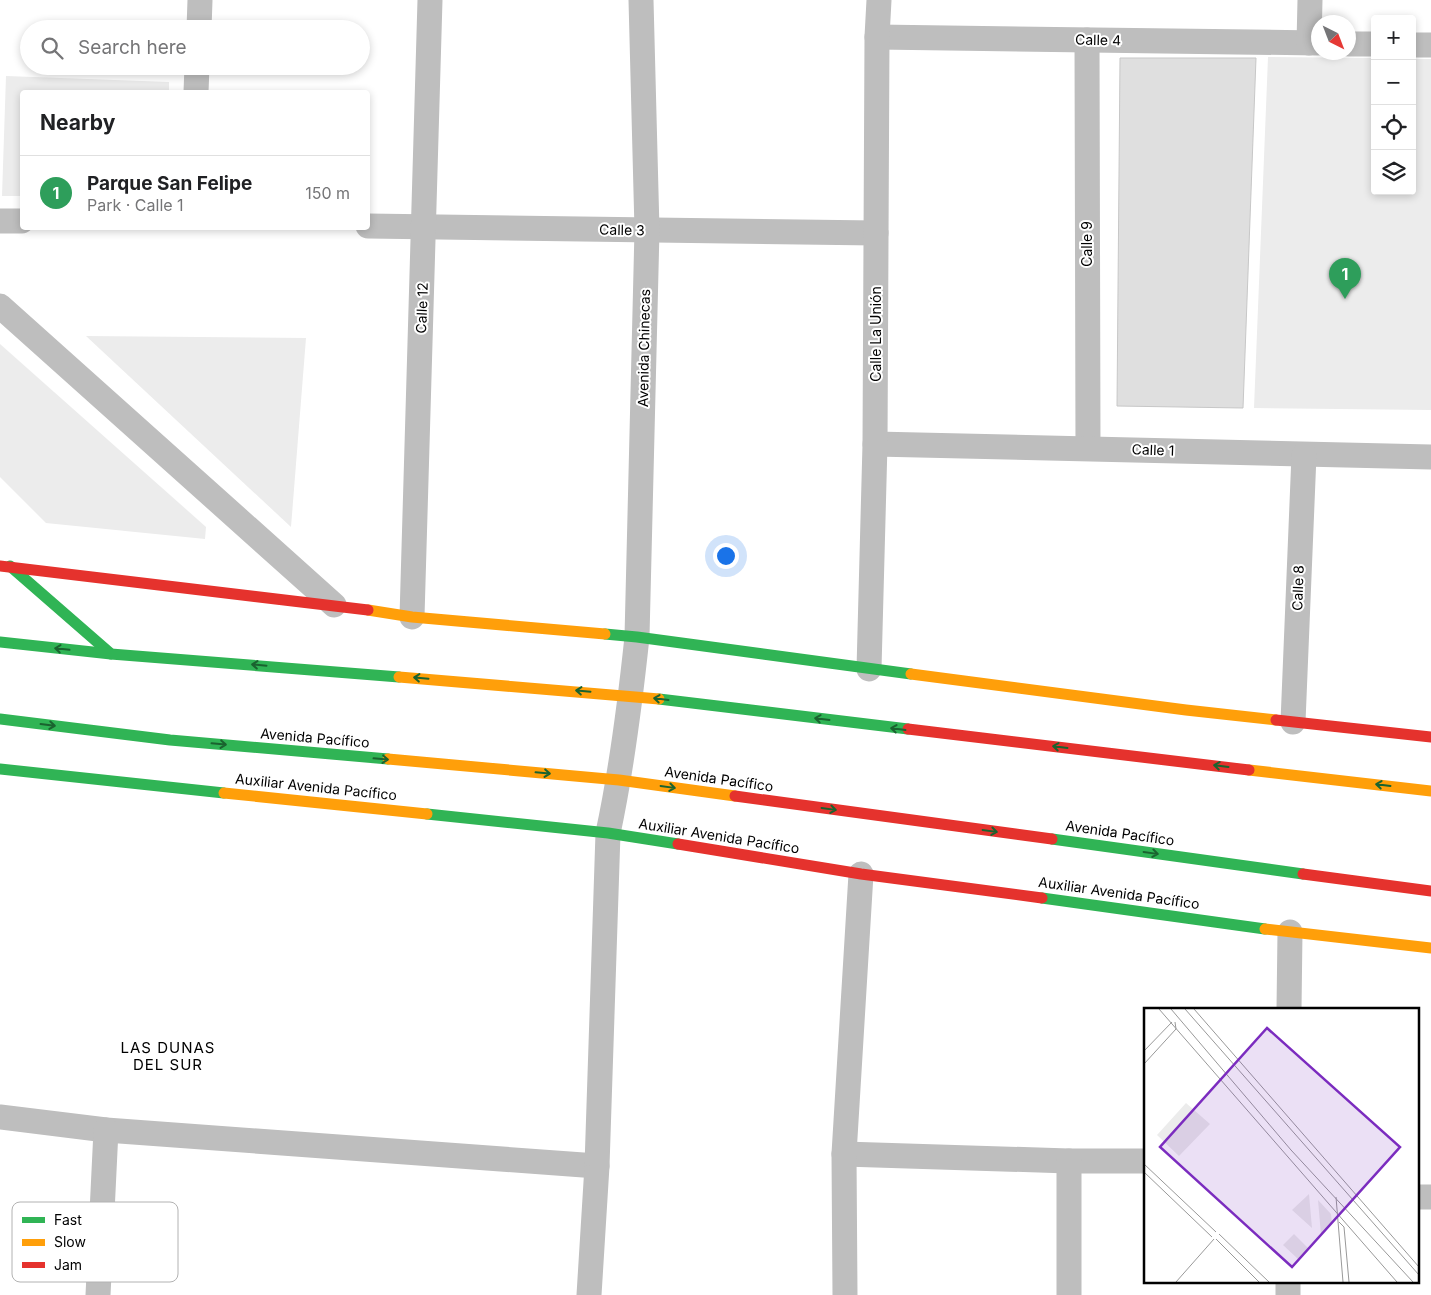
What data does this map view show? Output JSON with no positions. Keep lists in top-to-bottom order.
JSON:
{
  "streets": {
    "main road": ["Avenida Pacífico", "Auxiliar Avenida Pacífico"],
    "street": [
      "Calle 4",
      "Calle 3",
      "Calle 9",
      "Calle 12",
      "Calle La Unión",
      "Avenida Chinecas",
      "Calle 1",
      "Calle 8"
    ]
  },
  "crossings": [
    ["Calle 4", "Calle 9"],
    ["Calle 4", "Calle La Unión"],
    ["Calle 3", "Calle 12"],
    ["Calle 3", "Calle La Unión"],
    ["Calle 3", "Avenida Chinecas"],
    ["Calle 9", "Calle 1"],
    ["Calle La Unión", "Calle 1"],
    ["Avenida Chinecas", "Avenida Pacífico"],
    ["Calle 1", "Calle 8"]
  ],
  "districts": ["LAS DUNAS DEL SUR"],
  "legend": ["Fast", "Slow", "Jam"],
  "north": "bottom right",
  "page": {
    "map_buttons": ["+", "−"],
    "search": "Search here",
    "heading": "Nearby",
    "list": [
      {
        "mark": "1",
        "name": "Parque San Felipe",
        "note": "Park · Calle 1",
        "value": "150 m"
      }
    ],
    "pins": "1"
  }
}
